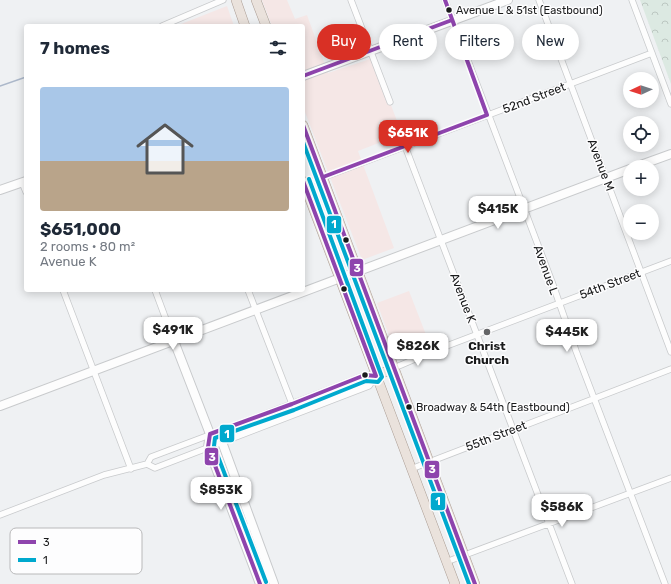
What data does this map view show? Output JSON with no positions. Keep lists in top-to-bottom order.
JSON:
{
  "streets": {
    "street": [
      "52nd Street",
      "Avenue M",
      "Avenue L",
      "54th Street",
      "Avenue K",
      "55th Street"
    ]
  },
  "crossings": [
    ["52nd Street", "Avenue M"],
    ["52nd Street", "Avenue L"],
    ["52nd Street", "Avenue K"],
    ["Avenue M", "54th Street"],
    ["Avenue L", "54th Street"],
    ["Avenue L", "55th Street"],
    ["54th Street", "Avenue K"],
    ["Avenue K", "55th Street"]
  ],
  "places": ["Avenue L & 51st (Eastbound)", "Christ Church", "Broadway & 54th (Eastbound)"],
  "lines": ["transit line 3", "transit line 1"],
  "legend": ["3", "1"],
  "north": "left",
  "page": {
    "chip": [
      "Buy",
      "Rent",
      "Filters",
      "New"
    ],
    "heading": "7 homes",
    "map_buttons": ["+", "−"],
    "list": [
      {
        "name": "$651,000",
        "note": "2 rooms · 80 m² · Avenue K"
      }
    ],
    "price": [
      "$651K",
      "$415K",
      "$491K",
      "$445K",
      "$826K",
      "$853K",
      "$586K"
    ]
  }
}
